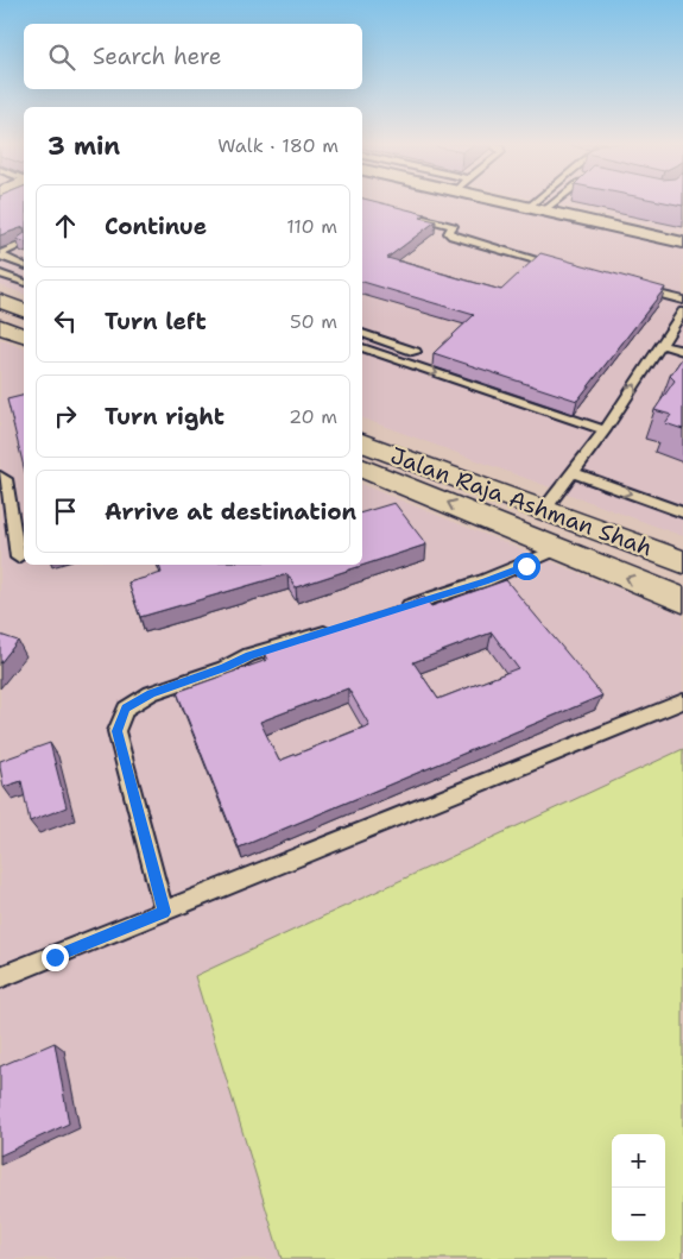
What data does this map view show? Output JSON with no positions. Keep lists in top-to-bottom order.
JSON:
{
  "streets": {
    "main road": ["Jalan Raja Ashman Shah"]
  },
  "page": {
    "search": "Search here",
    "heading": ["3 min", "Walk · 180 m"],
    "list": [
      ["Continue", "110 m"],
      ["Turn left", "50 m"],
      ["Turn right", "20 m"],
      "Arrive at destination"
    ],
    "map_buttons": ["+", "−"]
  }
}
